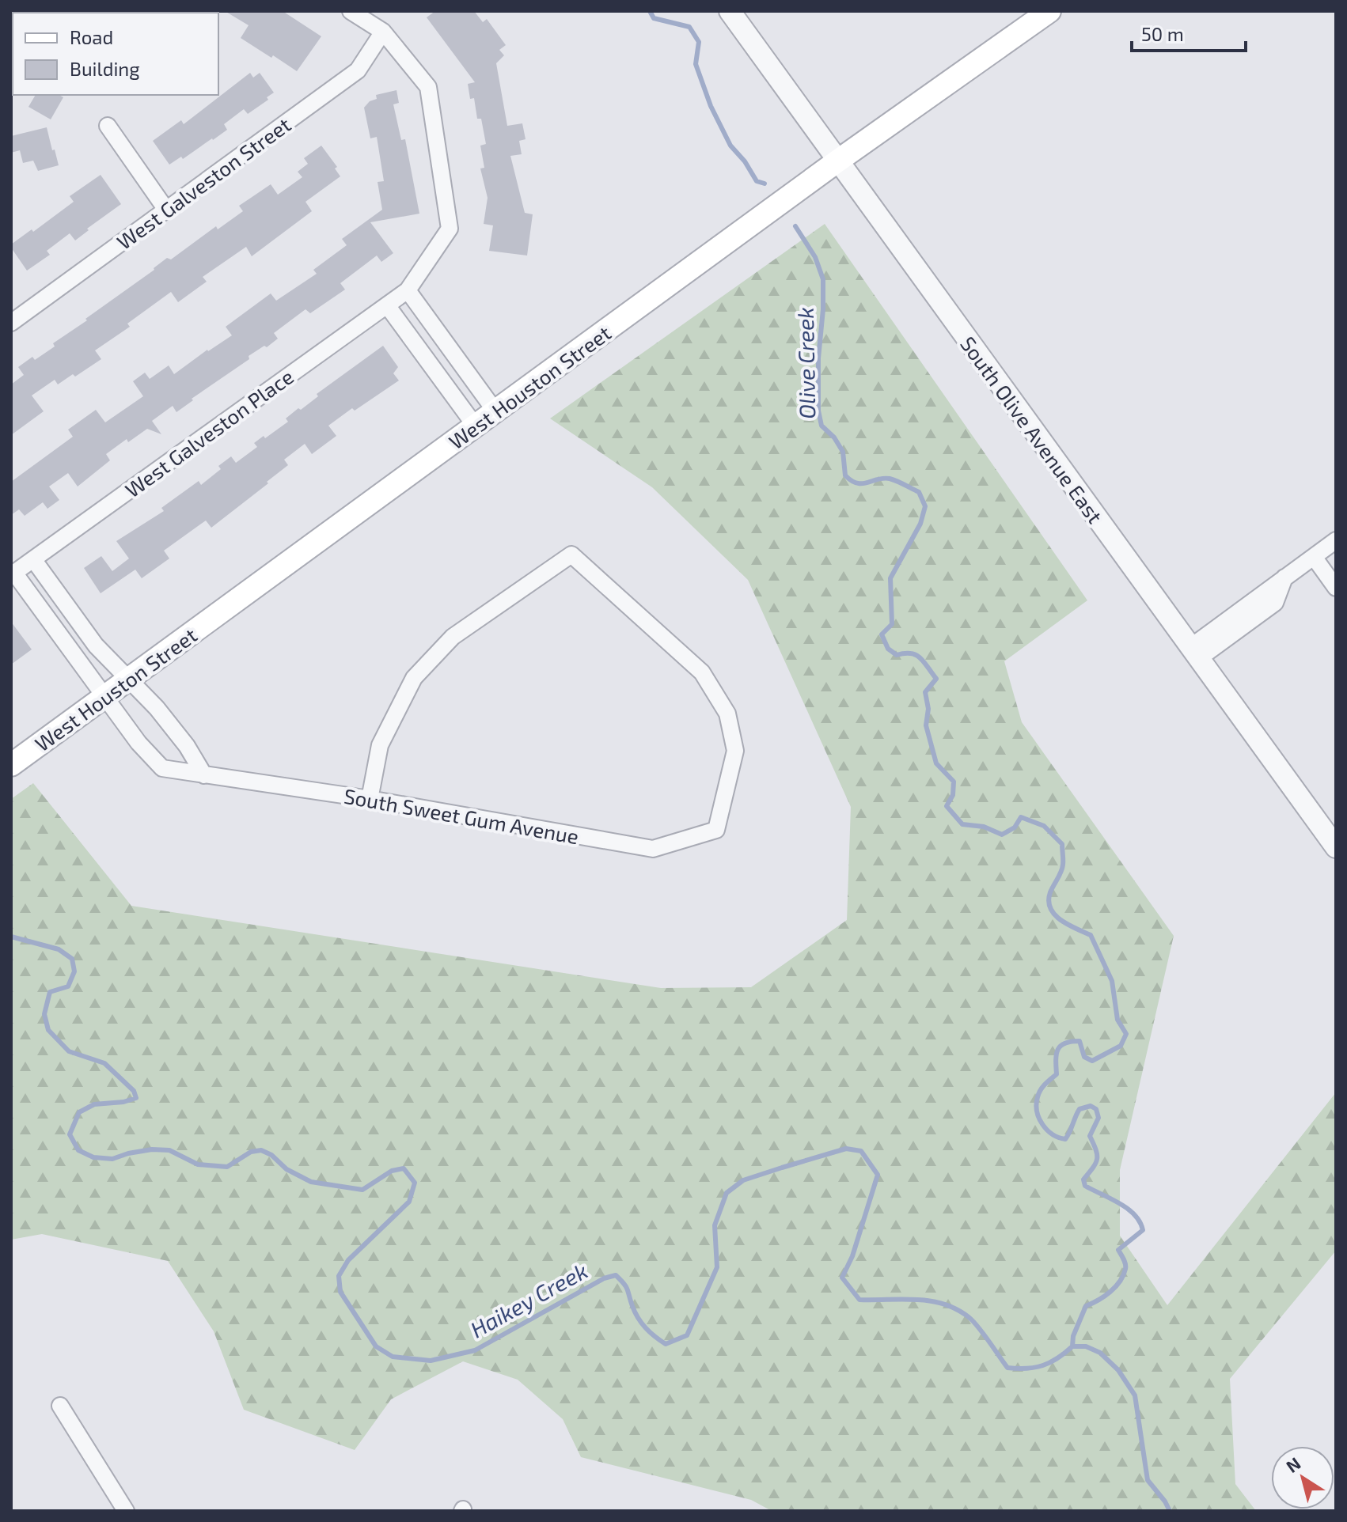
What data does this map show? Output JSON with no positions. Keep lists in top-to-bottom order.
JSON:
{
  "streets": {
    "main road": ["West Houston Street"],
    "street": [
      "West Galveston Street",
      "South Olive Avenue East",
      "West Galveston Place",
      "South Sweet Gum Avenue"
    ]
  },
  "crossings": [
    ["West Galveston Street", "West Galveston Place"],
    ["West Houston Street", "South Olive Avenue East"],
    ["West Houston Street", "South Sweet Gum Avenue"],
    ["West Galveston Place", "South Sweet Gum Avenue"]
  ],
  "water": ["Olive Creek", "Haikey Creek"],
  "legend": ["Road", "Building"],
  "scale_bar": "50 m",
  "north": "top left"
}
